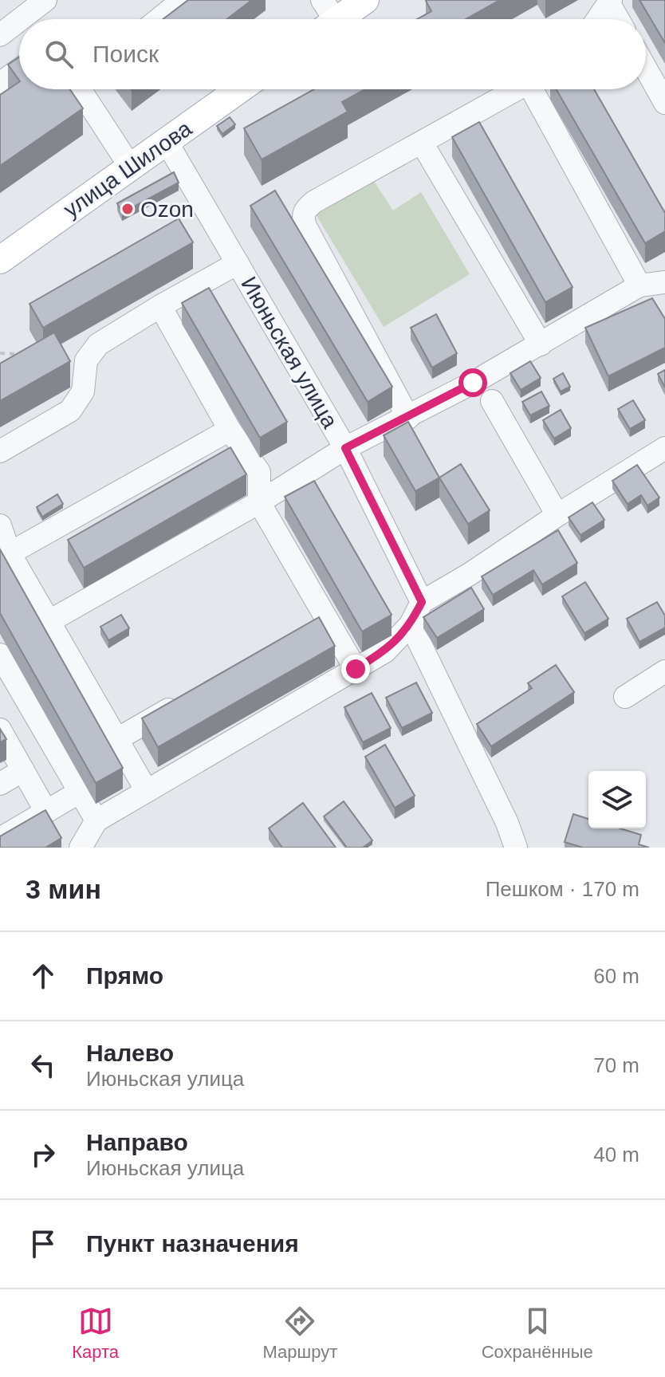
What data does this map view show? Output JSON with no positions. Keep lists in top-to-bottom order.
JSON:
{
  "streets": {
    "main road": ["улица Шилова"],
    "street": ["Июньская улица"]
  },
  "crossings": [
    ["улица Шилова", "Июньская улица"]
  ],
  "places": ["Ozon"],
  "page": {
    "search": "Поиск",
    "heading": ["3 мин", "Пешком · 170 m"],
    "list": [
      ["Прямо", "60 m"],
      ["Налево", "Июньская улица", "70 m"],
      ["Направо", "Июньская улица", "40 m"],
      "Пункт назначения"
    ],
    "nav": ["Карта", "Маршрут", "Сохранённые"]
  }
}
